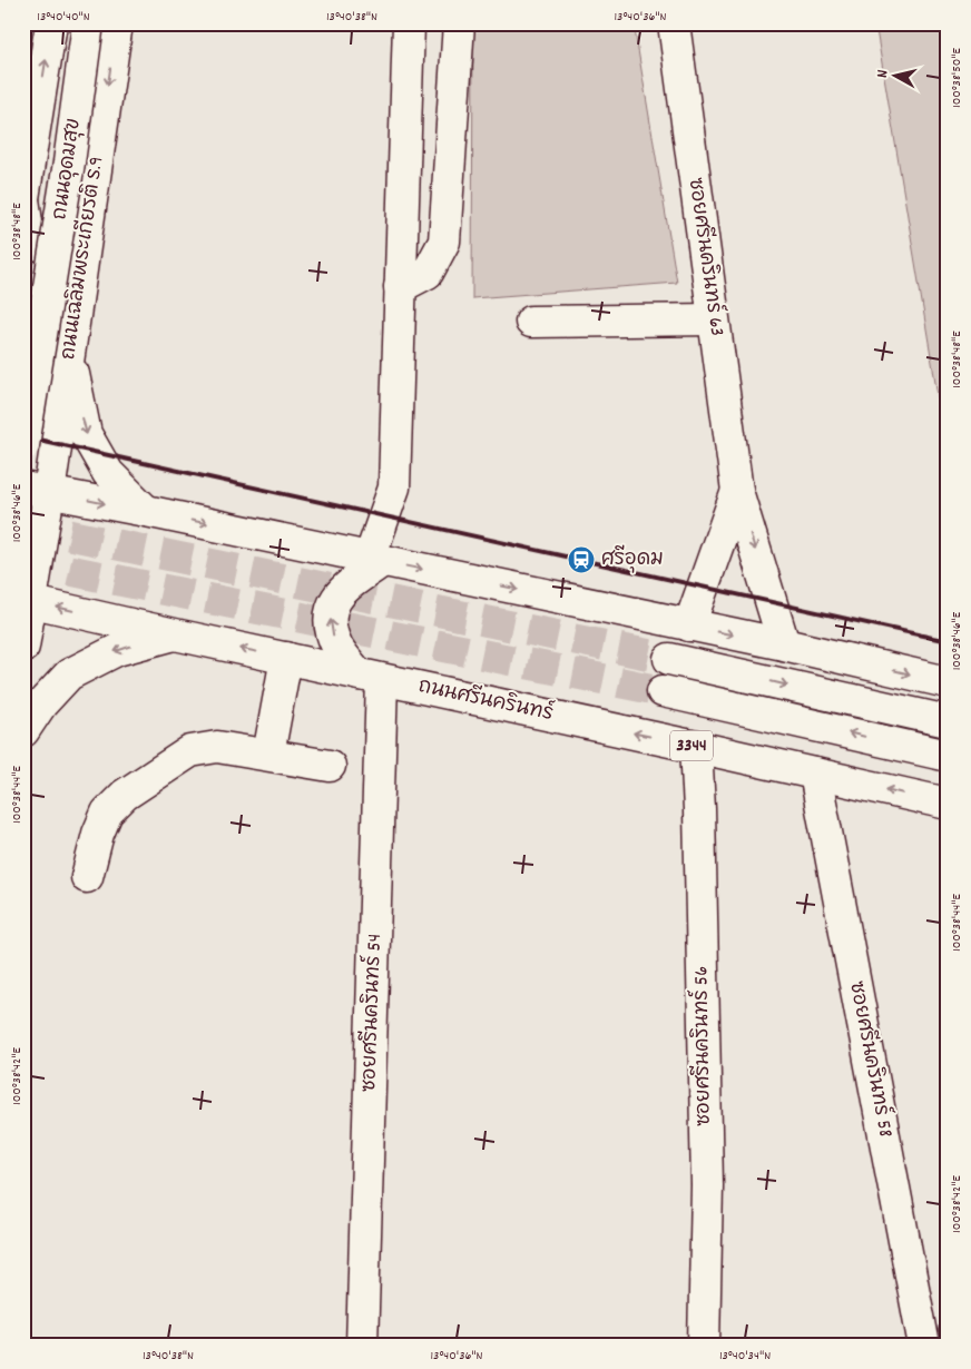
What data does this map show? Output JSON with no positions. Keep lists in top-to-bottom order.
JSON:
{
  "streets": {
    "main road": [
      "ถนนอุดมสุข",
      "ซอยศรีนครินทร์ 63",
      "ถนนเฉลิมพระเกียรติ ร.9",
      "ถนนศรีนครินทร์",
      "3344",
      "ซอยศรีนครินทร์ 54",
      "ซอยศรีนครินทร์ 56",
      "ซอยศรีนครินทร์ 58"
    ]
  },
  "crossings": [
    ["ถนนศรีนครินทร์", "ซอยศรีนครินทร์ 54"],
    ["ถนนศรีนครินทร์", "ซอยศรีนครินทร์ 56"],
    ["ถนนศรีนครินทร์", "ซอยศรีนครินทร์ 58"]
  ],
  "places": {
    "station": ["ศรีอุดม"]
  },
  "north": "left",
  "coordinates": [
    "13°40'40\"N",
    "13°40'38\"N",
    "13°40'36\"N",
    "100°38'50\"E",
    "100°38'48\"E",
    "100°38'46\"E",
    "100°38'44\"E",
    "100°38'42\"E",
    "13°40'34\"N"
  ]
}
